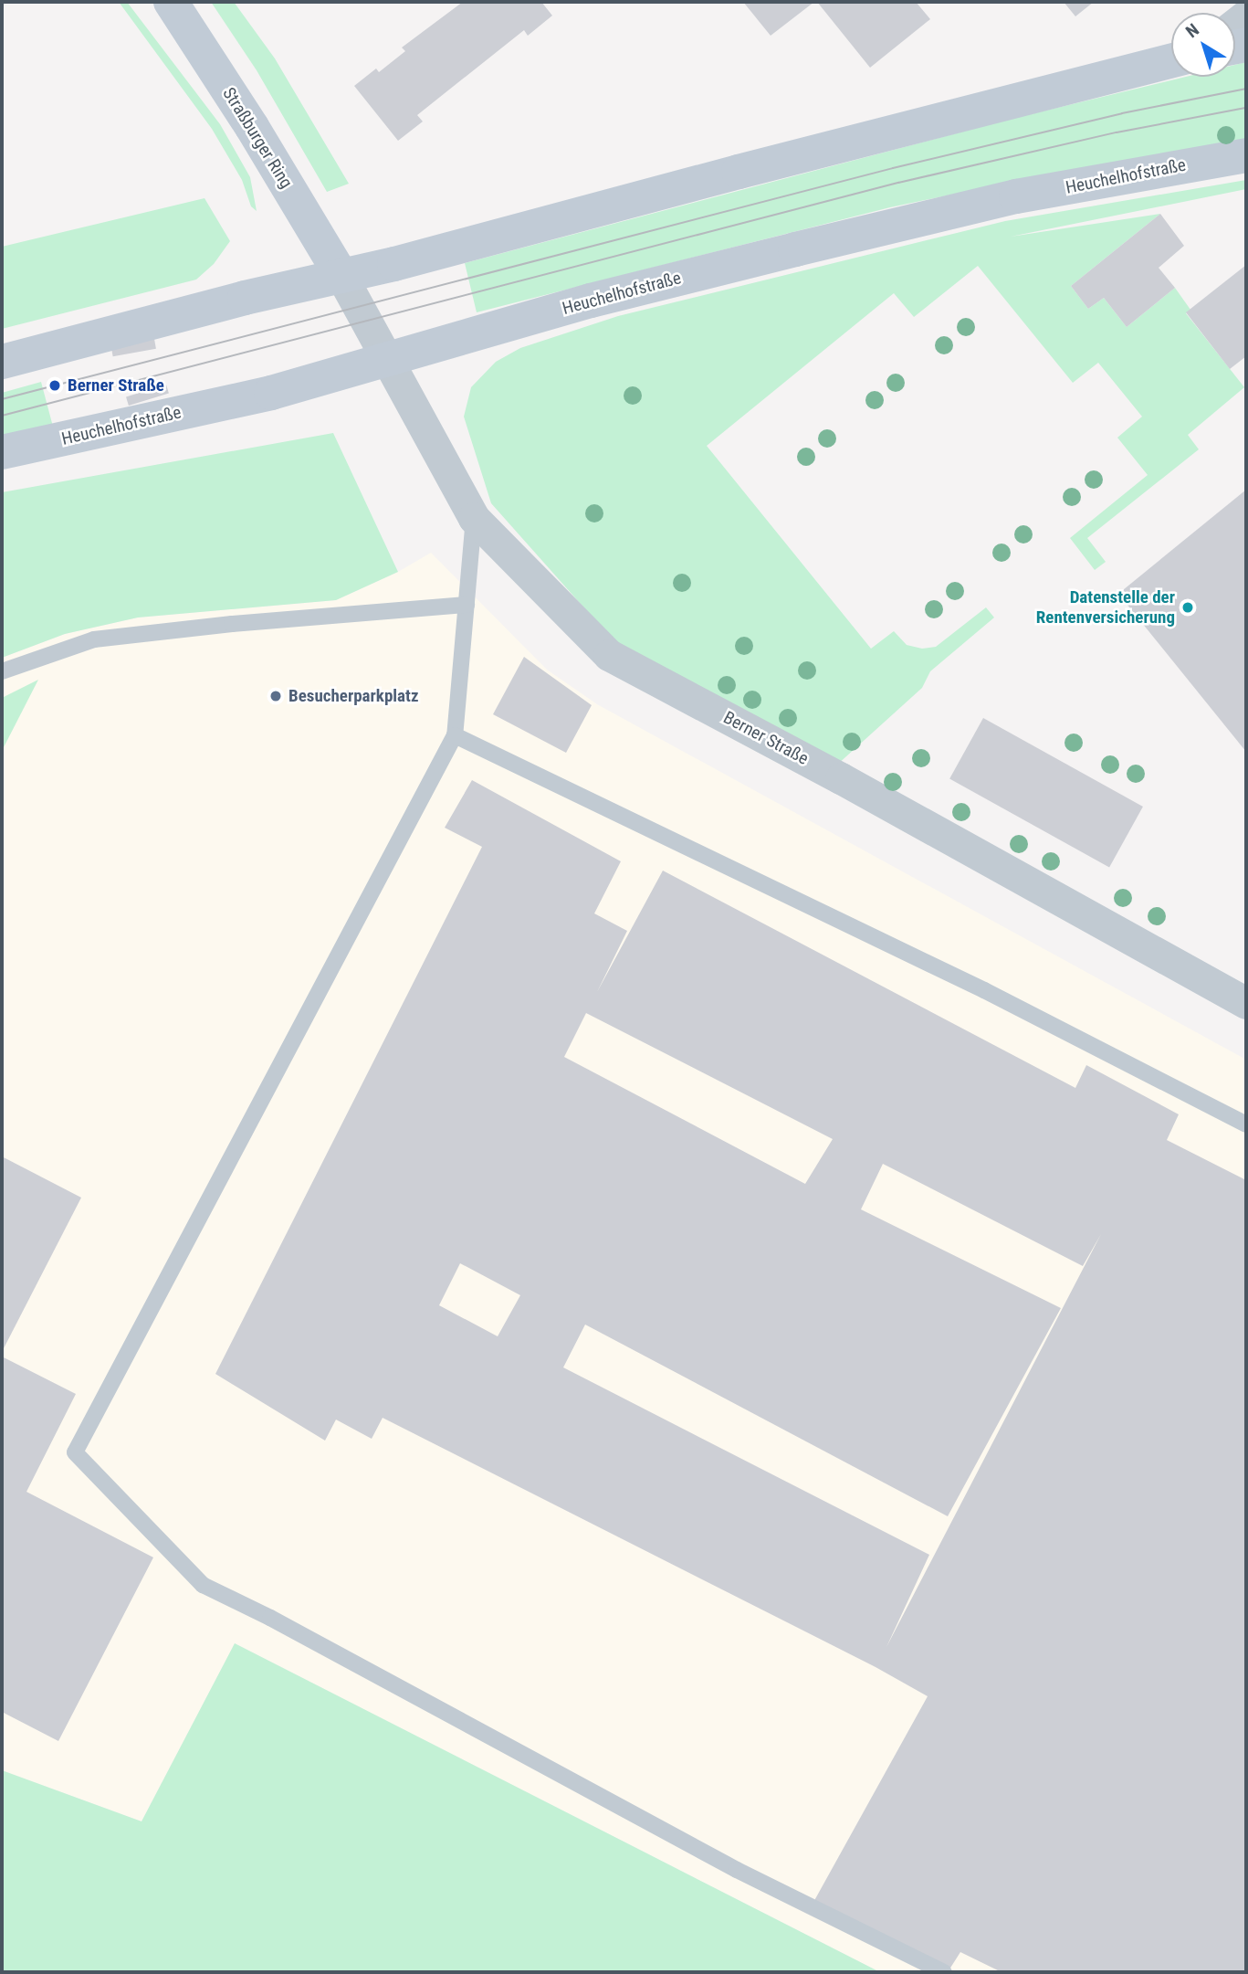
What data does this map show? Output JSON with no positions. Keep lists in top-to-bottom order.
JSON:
{
  "streets": {
    "main road": ["Straßburger Ring", "Heuchelhofstraße"],
    "street": ["Berner Straße"]
  },
  "crossings": [
    ["Straßburger Ring", "Berner Straße"],
    ["Heuchelhofstraße", "Berner Straße"]
  ],
  "places": ["Berner Straße", "Datenstelle der Rentenversicherung", "Besucherparkplatz"],
  "north": "top left"
}
